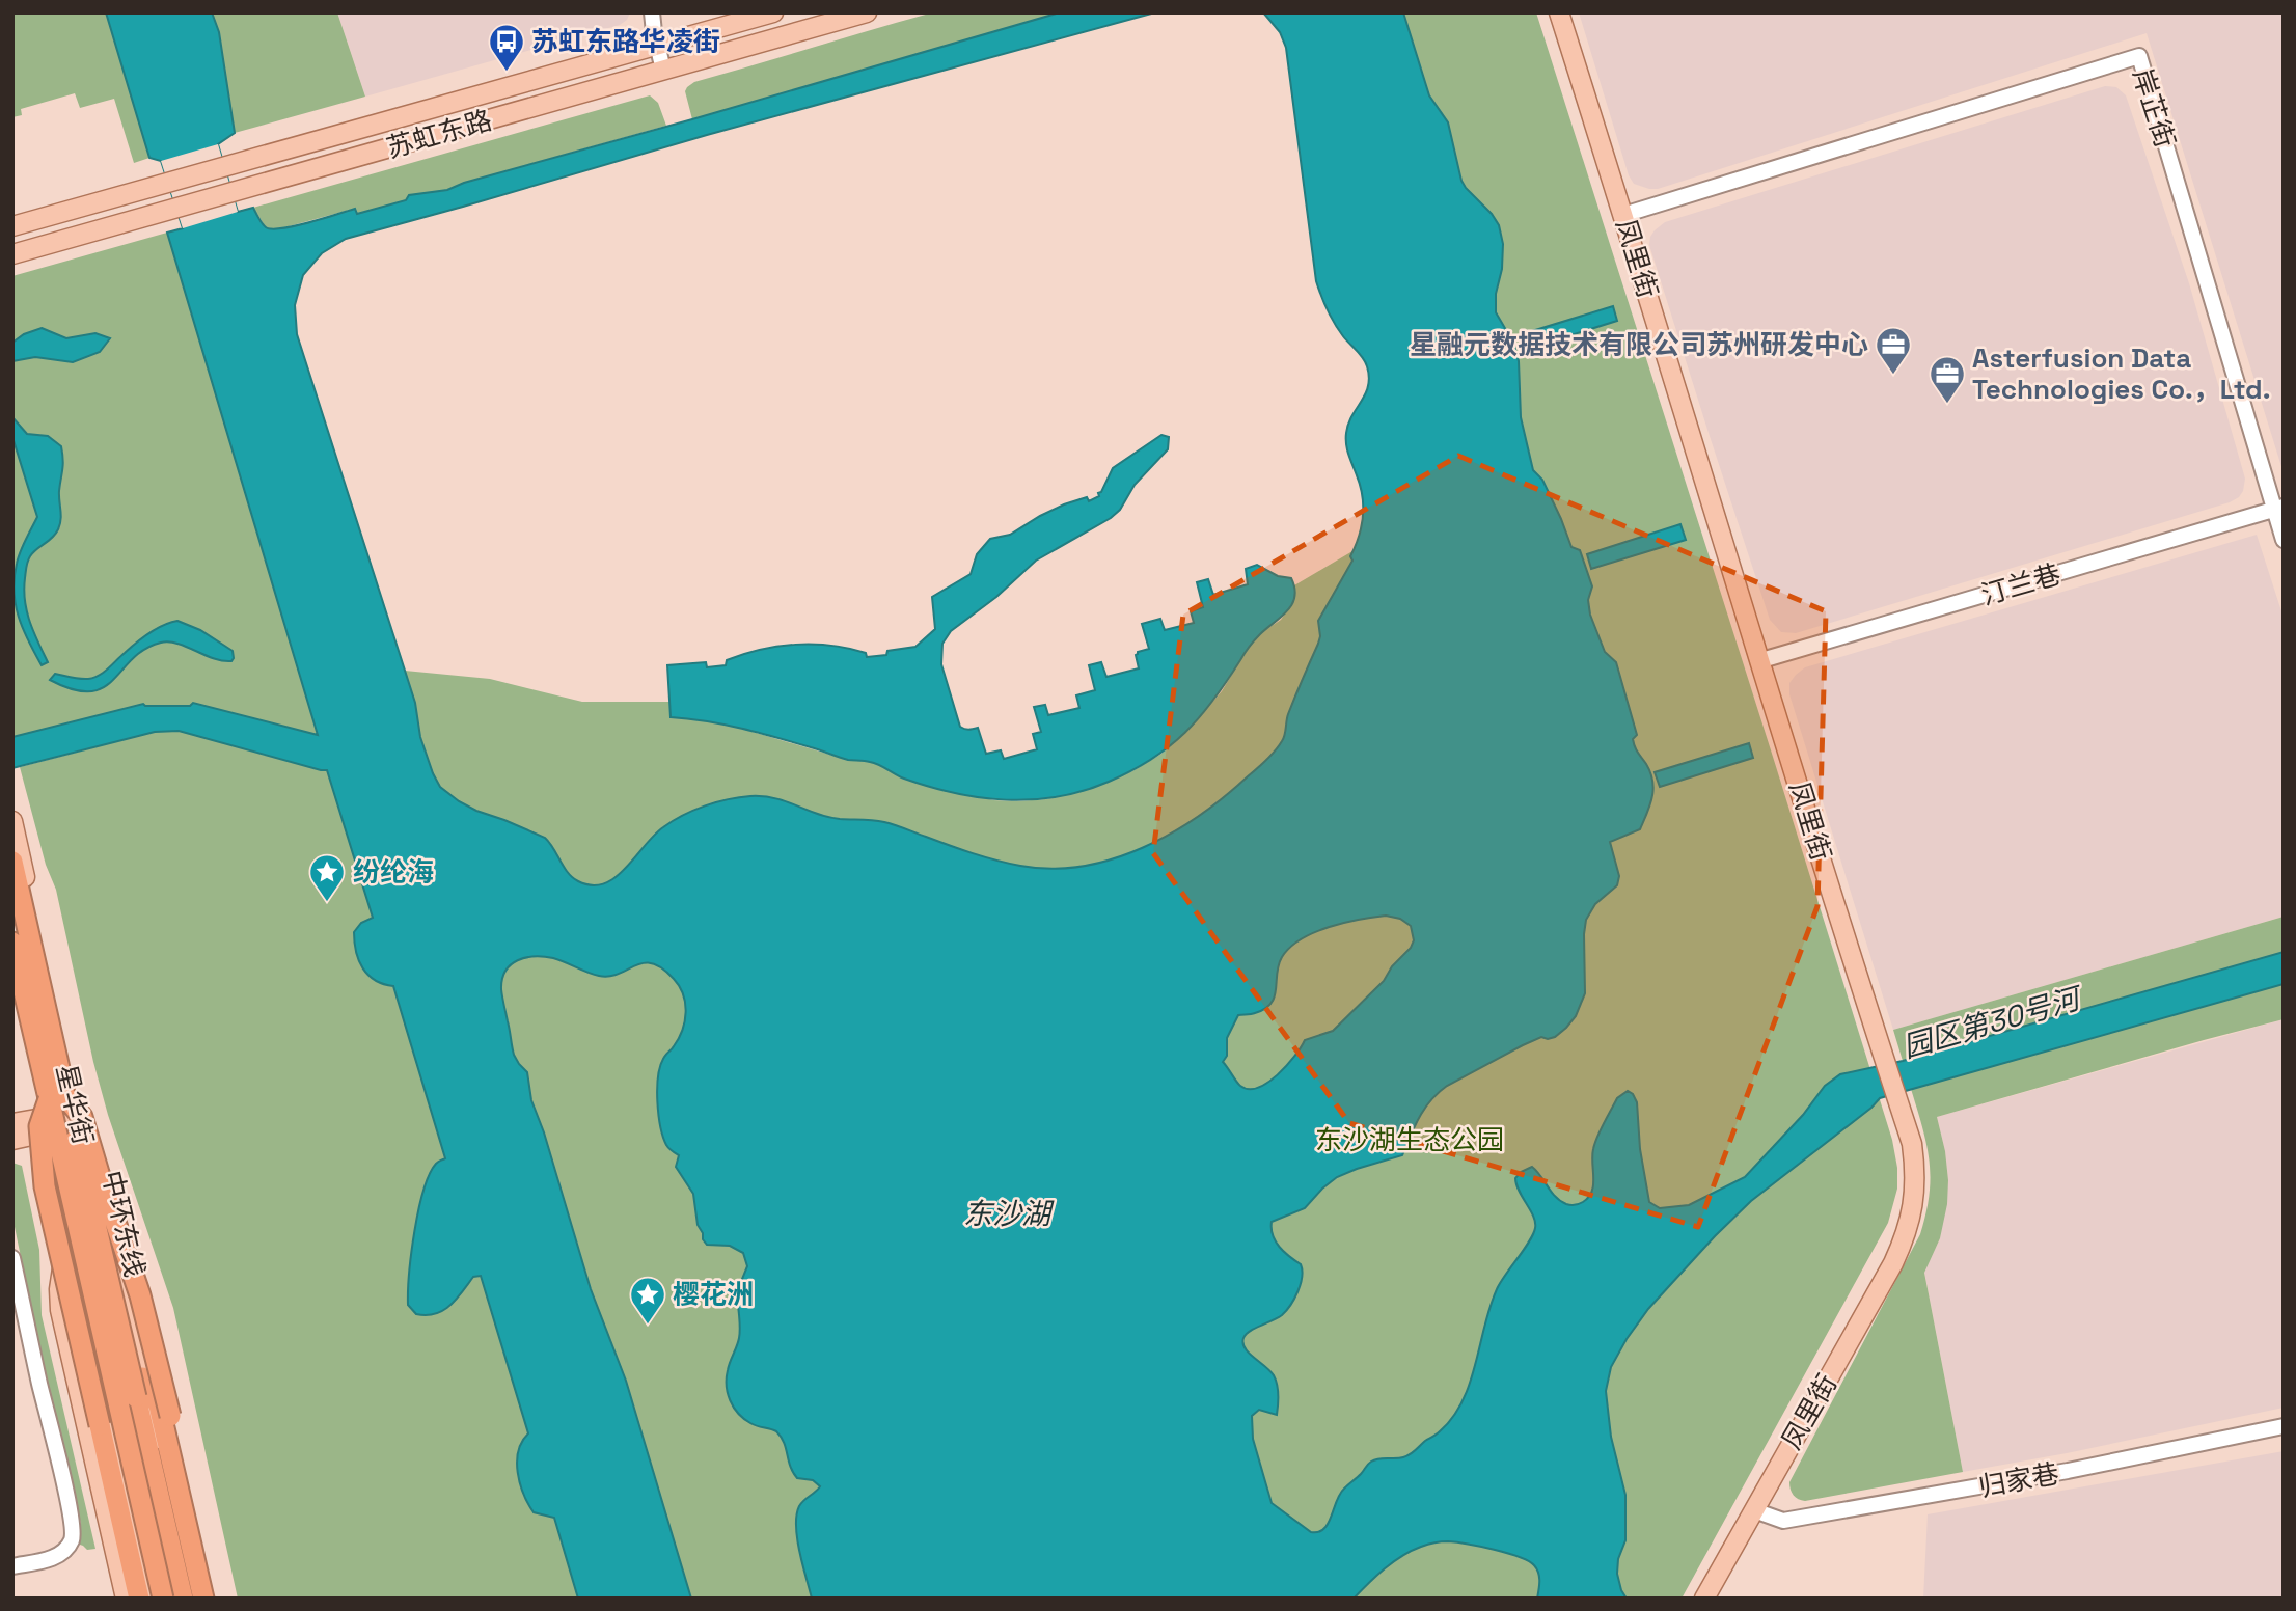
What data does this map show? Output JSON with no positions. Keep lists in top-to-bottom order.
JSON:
{
  "streets": {
    "highway": ["中环东线"],
    "main road": ["苏虹东路", "凤里街", "星华街"],
    "street": ["岸芷街", "汀兰巷", "归家巷"]
  },
  "crossings": [
    ["岸芷街", "凤里街"],
    ["岸芷街", "汀兰巷"],
    ["凤里街", "汀兰巷"],
    ["凤里街", "归家巷"],
    ["星华街", "中环东线"]
  ],
  "water": ["园区第30号河", "东沙湖"],
  "parks": ["东沙湖生态公园"],
  "places": {
    "bus stop": ["苏虹东路华凌街"],
    "office": ["星融元数据技术有限公司苏州研发中心", "Asterfusion Data Technologies Co.，Ltd."],
    "place": ["纷纶海", "樱花洲"]
  }
}
